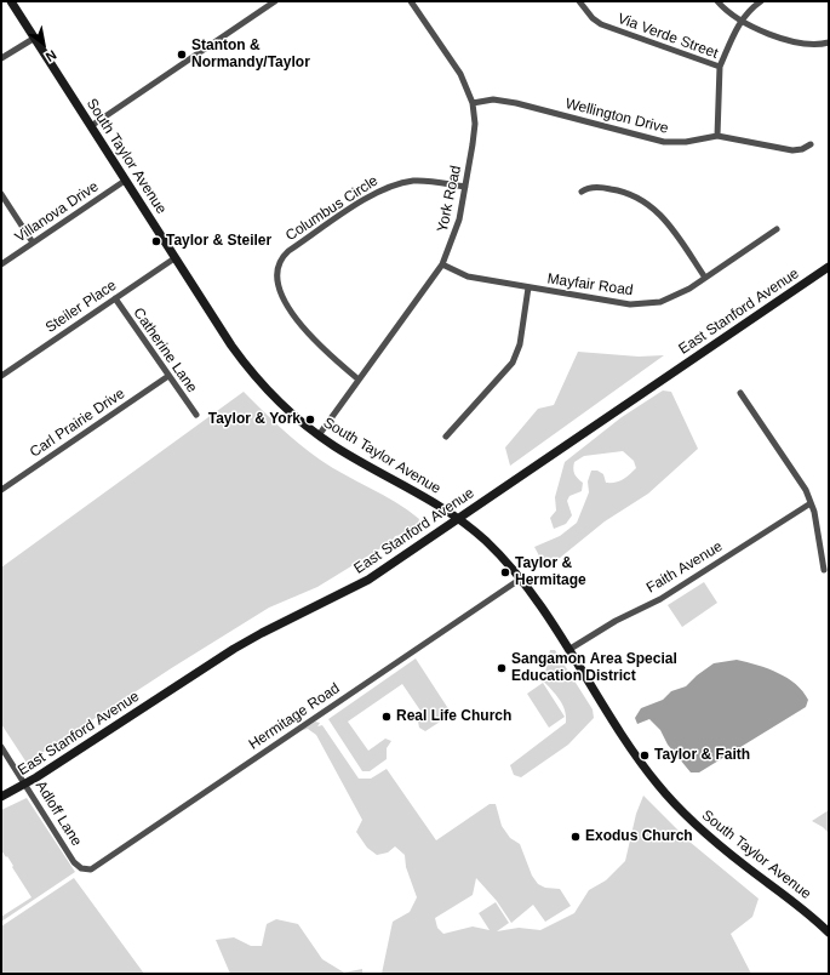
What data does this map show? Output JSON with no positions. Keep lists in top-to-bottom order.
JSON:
{
  "streets": {
    "street": [
      "Via Verde Street",
      "Wellington Drive",
      "South Taylor Avenue",
      "York Road",
      "Columbus Circle",
      "Villanova Drive",
      "Mayfair Road",
      "Steiler Place",
      "East Stanford Avenue",
      "Catherine Lane",
      "Carl Prairie Drive",
      "Faith Avenue",
      "Hermitage Road",
      "Adloff Lane"
    ]
  },
  "crossings": [
    ["Via Verde Street", "Wellington Drive"],
    ["Wellington Drive", "York Road"],
    ["South Taylor Avenue", "York Road"],
    ["South Taylor Avenue", "Villanova Drive"],
    ["South Taylor Avenue", "Steiler Place"],
    ["South Taylor Avenue", "East Stanford Avenue"],
    ["South Taylor Avenue", "Faith Avenue"],
    ["South Taylor Avenue", "Hermitage Road"],
    ["York Road", "Columbus Circle"],
    ["York Road", "Mayfair Road"],
    ["Steiler Place", "Catherine Lane"],
    ["East Stanford Avenue", "Adloff Lane"],
    ["Catherine Lane", "Carl Prairie Drive"],
    ["Hermitage Road", "Adloff Lane"]
  ],
  "places": [
    "Stanton & Normandy/Taylor",
    "Taylor & Steiler",
    "Taylor & York",
    "Taylor & Hermitage",
    "Sangamon Area Special Education District",
    "Real Life Church",
    "Taylor & Faith",
    "Exodus Church"
  ],
  "north": "bottom right"
}
